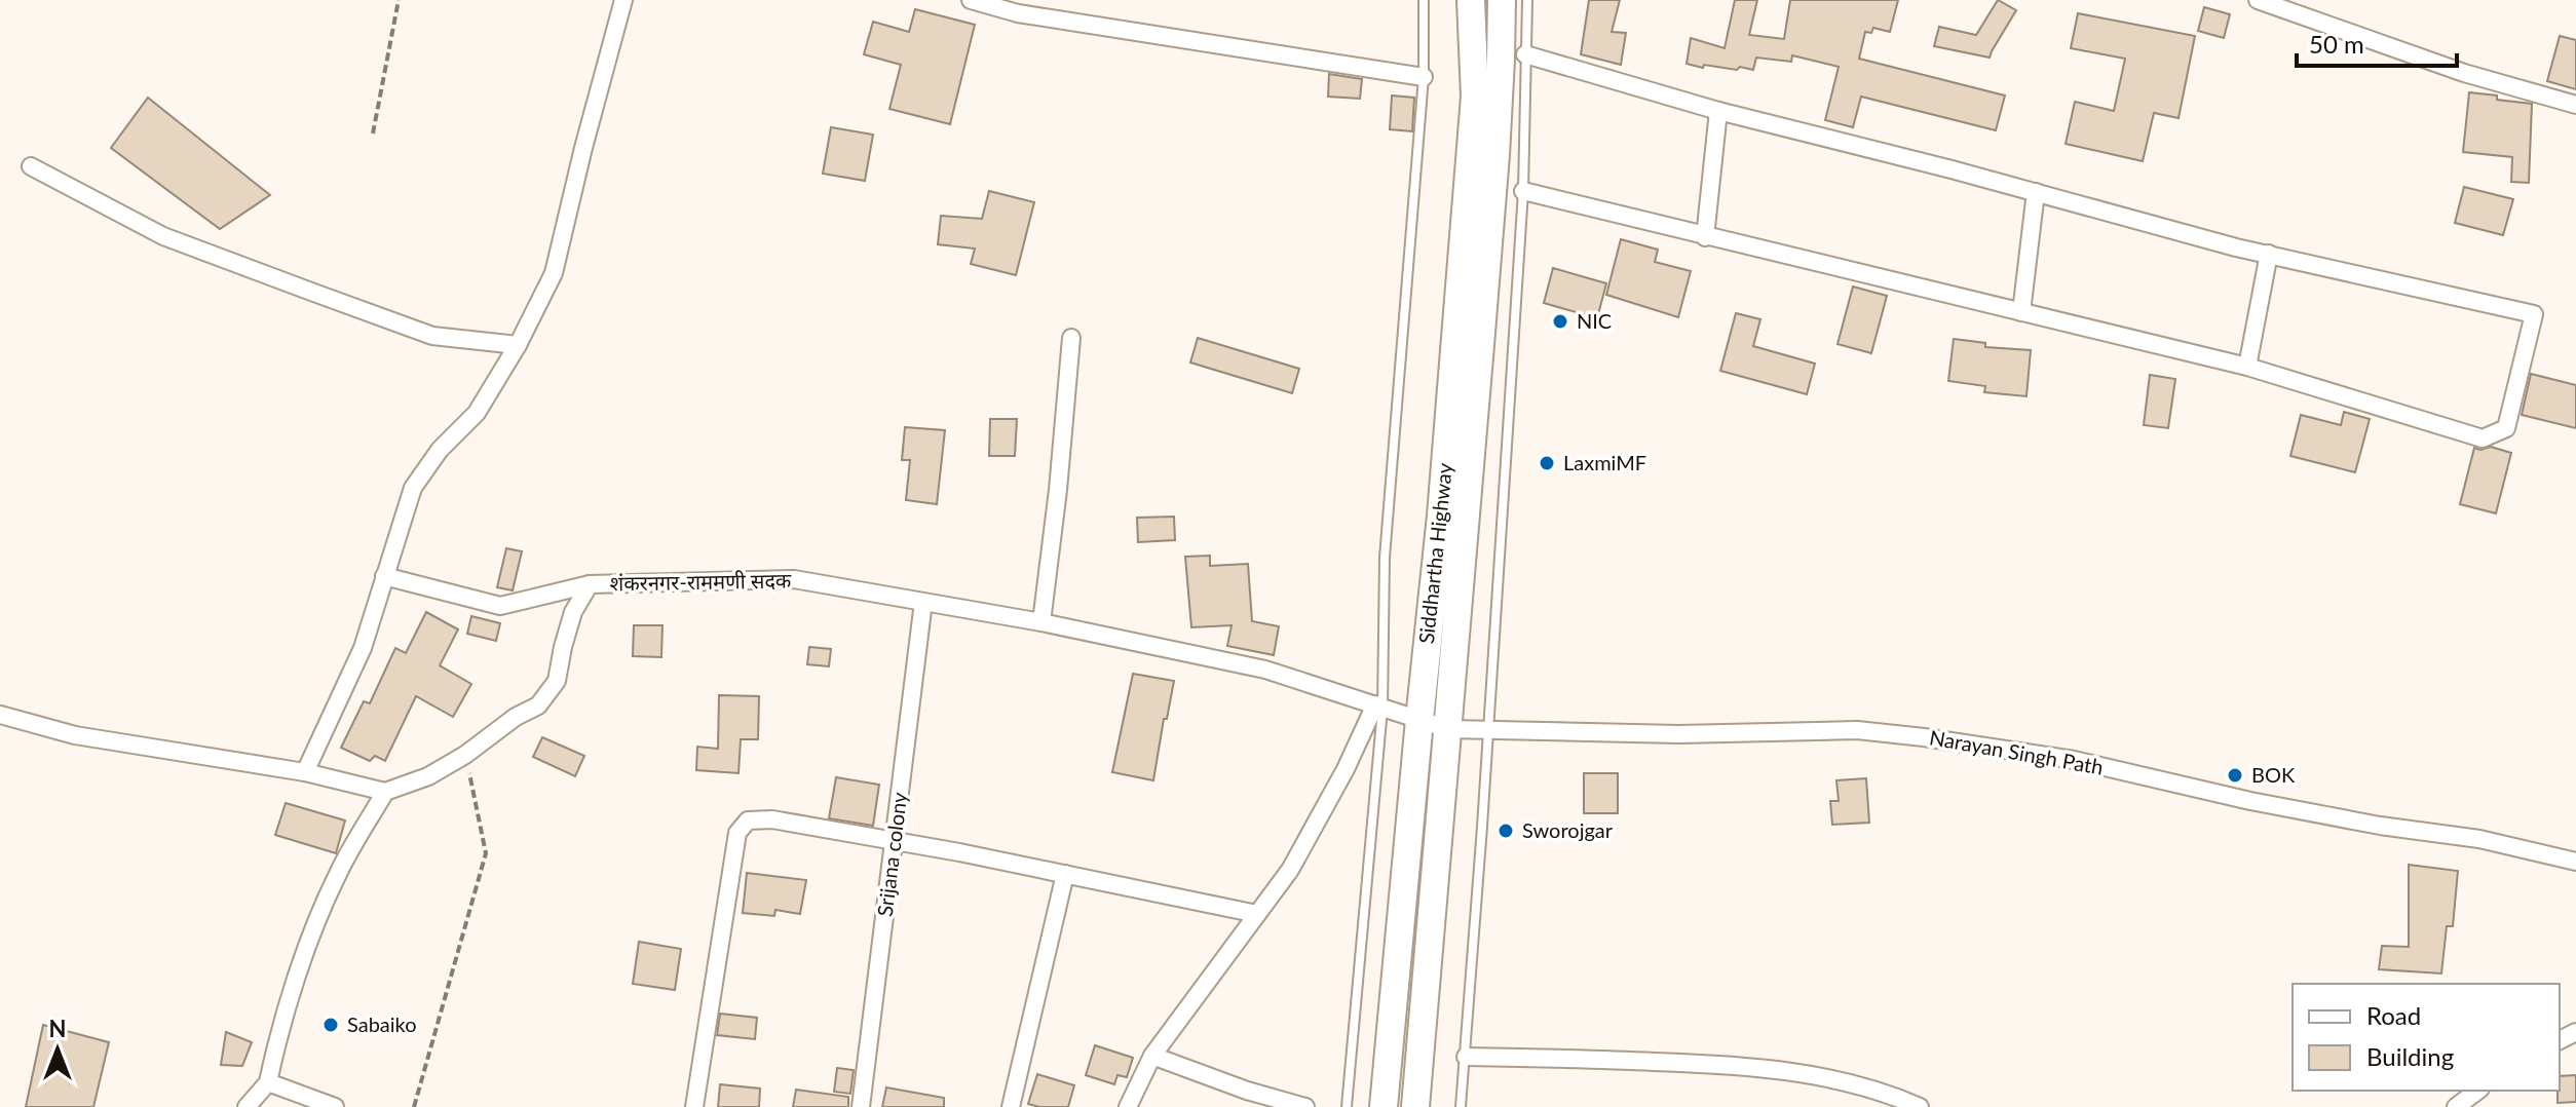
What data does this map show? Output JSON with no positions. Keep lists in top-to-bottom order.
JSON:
{
  "streets": {
    "highway": ["Siddhartha Highway"],
    "street": ["शंकरनगर-राममणी सदक", "Narayan Singh Path", "Srijana colony"]
  },
  "crossings": [
    ["Siddhartha Highway", "शंकरनगर-राममणी सदक"],
    ["Siddhartha Highway", "Narayan Singh Path"],
    ["शंकरनगर-राममणी सदक", "Narayan Singh Path"],
    ["शंकरनगर-राममणी सदक", "Srijana colony"]
  ],
  "places": [
    "NIC",
    "LaxmiMF",
    "BOK",
    "Sworojgar",
    "Sabaiko"
  ],
  "legend": ["Road", "Building"],
  "scale_bar": "50 m",
  "north": "top"
}
